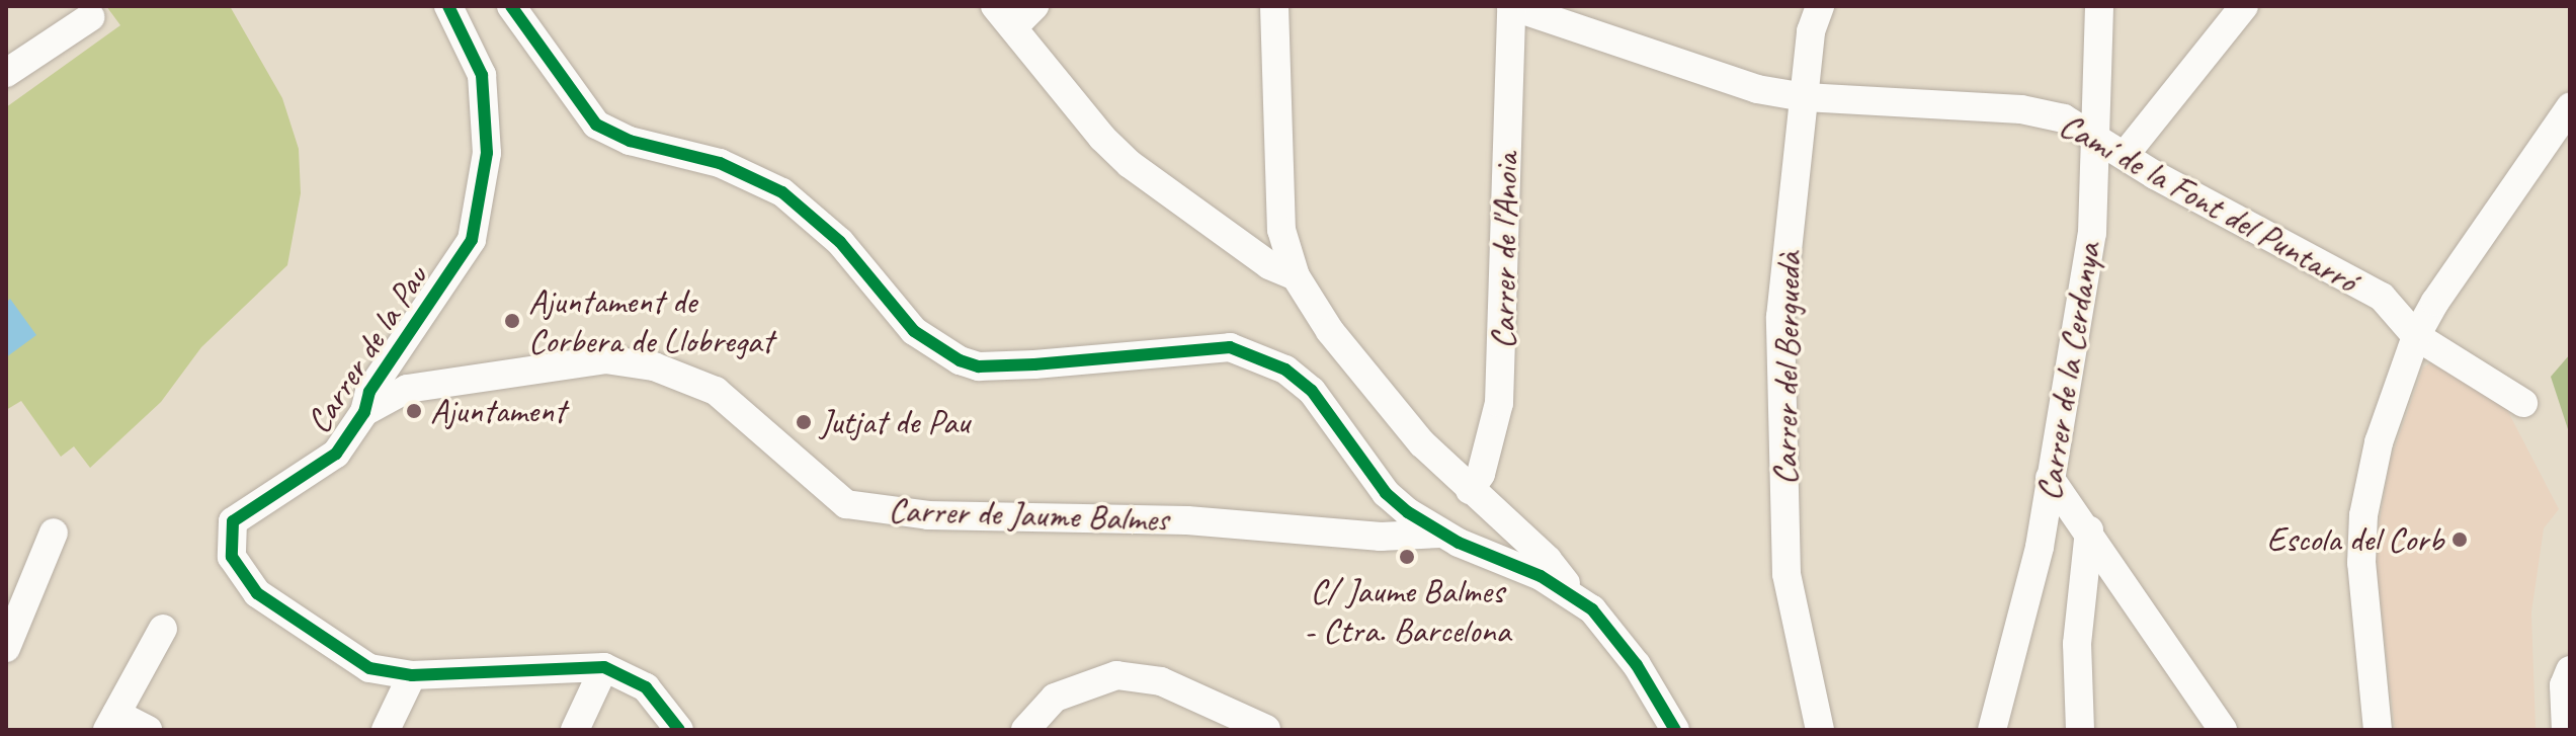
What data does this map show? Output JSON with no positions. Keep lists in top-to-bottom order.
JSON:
{
  "streets": {
    "street": [
      "Camí de la Font del Puntarró",
      "Carrer de l'Anoia",
      "Carrer de la Pau",
      "Carrer del Berguedà",
      "Carrer de la Cerdanya",
      "Carrer de Jaume Balmes"
    ]
  },
  "crossings": [
    ["Camí de la Font del Puntarró", "Carrer de l'Anoia"],
    ["Camí de la Font del Puntarró", "Carrer del Berguedà"],
    ["Camí de la Font del Puntarró", "Carrer de la Cerdanya"],
    ["Carrer de la Pau", "Carrer de Jaume Balmes"]
  ],
  "places": [
    "Ajuntament de Corbera de Llobregat",
    "Ajuntament",
    "Jutjat de Pau",
    "Escola del Corb",
    "C/ Jaume Balmes - Ctra. Barcelona"
  ]
}
